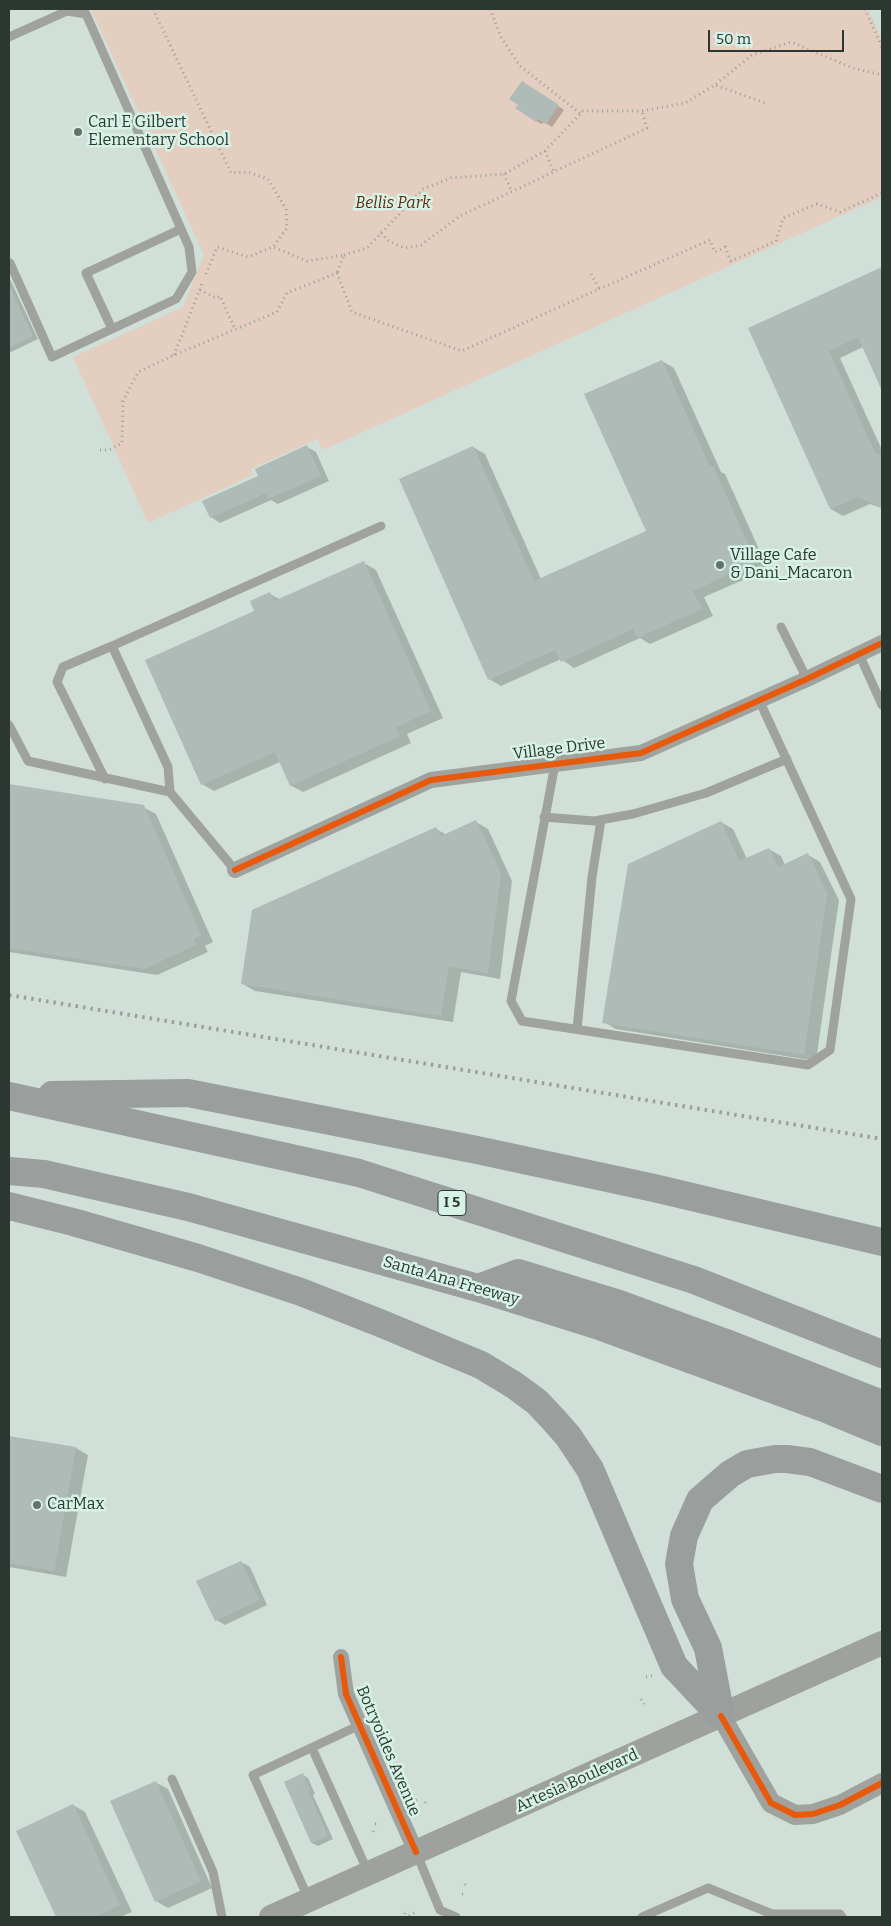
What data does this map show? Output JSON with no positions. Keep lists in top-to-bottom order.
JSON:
{
  "streets": {
    "highway": ["I 5", "Santa Ana Freeway"],
    "main road": ["Artesia Boulevard"],
    "street": ["Village Drive", "Botryoides Avenue"]
  },
  "crossings": [
    ["Botryoides Avenue", "Artesia Boulevard"]
  ],
  "parks": ["Bellis Park"],
  "places": ["Carl E Gilbert Elementary School", "Village Cafe & Dani_Macaron", "CarMax"],
  "scale_bar": "50 m"
}
